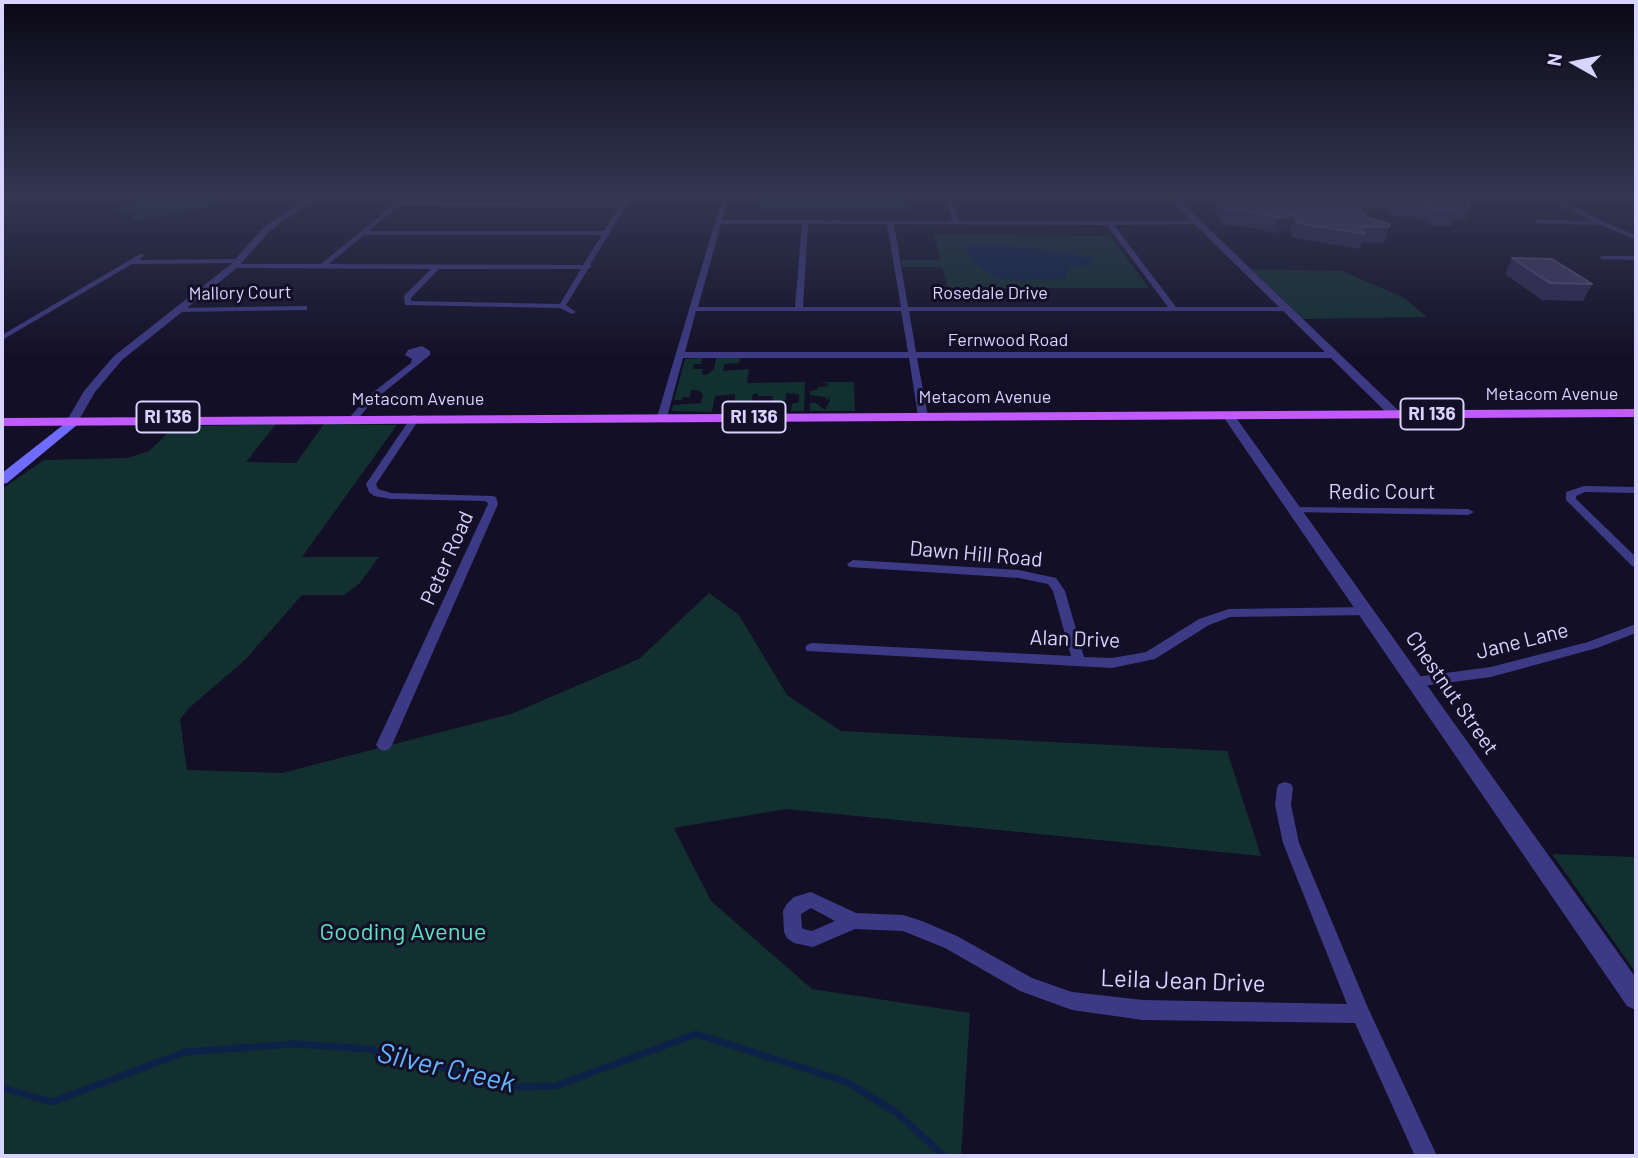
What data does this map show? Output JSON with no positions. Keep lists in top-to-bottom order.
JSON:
{
  "streets": {
    "main road": ["Metacom Avenue", "RI 136"],
    "street": [
      "Mallory Court",
      "Rosedale Drive",
      "Fernwood Road",
      "Redic Court",
      "Dawn Hill Road",
      "Peter Road",
      "Alan Drive",
      "Jane Lane",
      "Chestnut Street",
      "Leila Jean Drive"
    ]
  },
  "crossings": [
    ["Metacom Avenue", "Peter Road"],
    ["Metacom Avenue", "Chestnut Street"],
    ["Redic Court", "Chestnut Street"],
    ["Dawn Hill Road", "Alan Drive"],
    ["Alan Drive", "Chestnut Street"],
    ["Jane Lane", "Chestnut Street"]
  ],
  "water": ["Silver Creek"],
  "parks": ["Gooding Avenue"],
  "north": "left"
}
